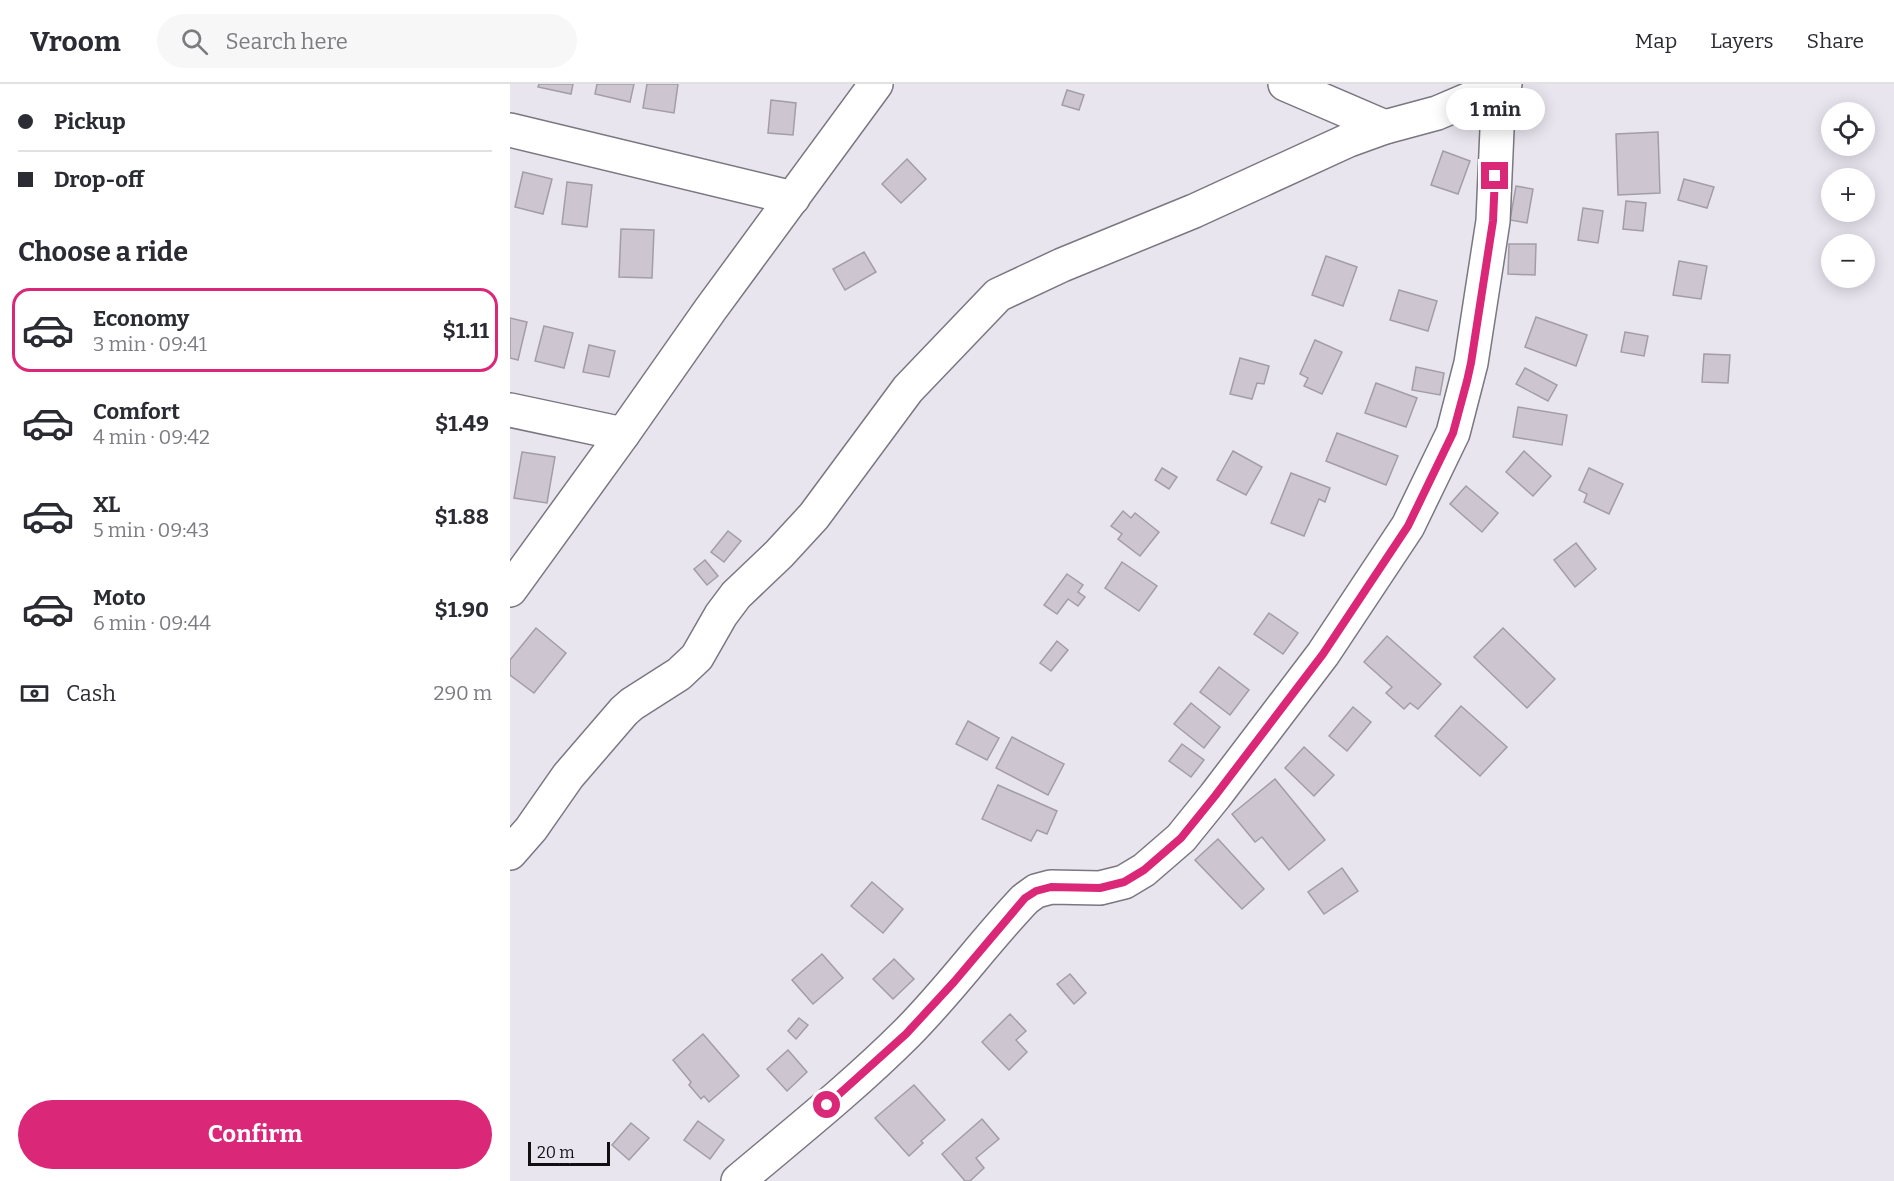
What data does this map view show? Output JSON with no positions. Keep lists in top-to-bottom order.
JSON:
{
  "scale_bar": "20 m",
  "page": {
    "header": "Vroom",
    "search": "Search here",
    "nav": ["Map", "Layers", "Share"],
    "banner": ["Pickup", "Drop-off"],
    "bubble": "1 min",
    "map_buttons": ["+", "−"],
    "heading": "Choose a ride",
    "list": [
      {
        "name": "Economy",
        "note": "3 min · 09:41",
        "value": "$1.11"
      },
      {
        "name": "Comfort",
        "note": "4 min · 09:42",
        "value": "$1.49"
      },
      {
        "name": "XL",
        "note": "5 min · 09:43",
        "value": "$1.88"
      },
      {
        "name": "Moto",
        "note": "6 min · 09:44",
        "value": "$1.90"
      }
    ],
    "pay": ["Cash", "290 m"],
    "buttons": "Confirm",
    "scale": "20 m"
  }
}
